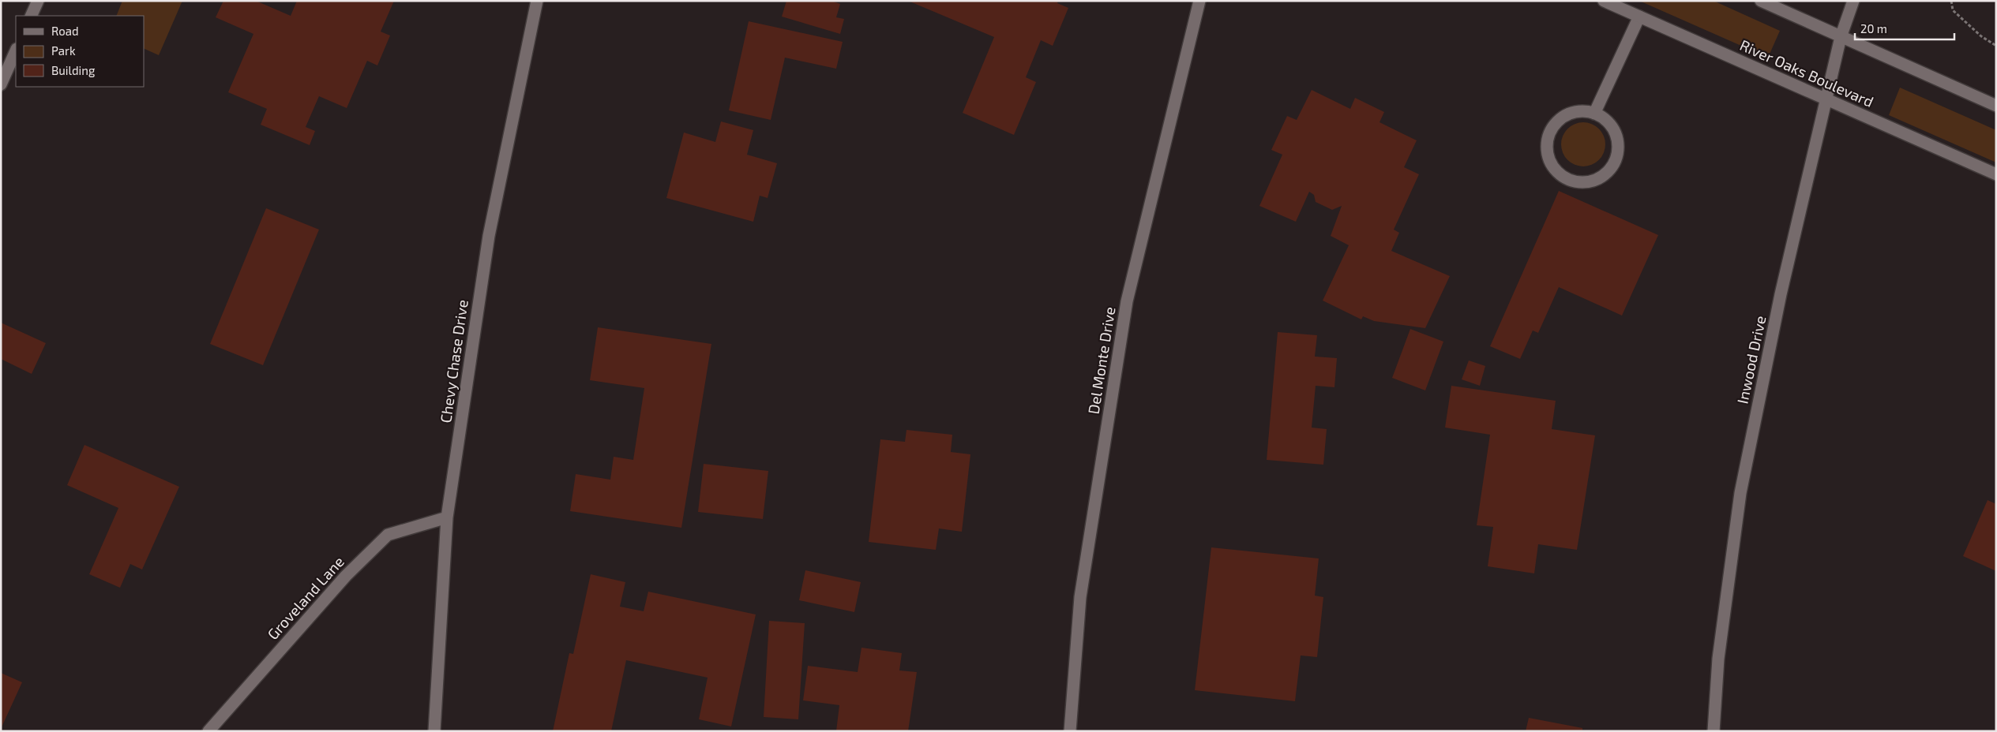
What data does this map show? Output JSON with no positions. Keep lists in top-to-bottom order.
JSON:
{
  "streets": {
    "street": [
      "River Oaks Boulevard",
      "Inwood Drive",
      "Del Monte Drive",
      "Chevy Chase Drive",
      "Groveland Lane"
    ]
  },
  "crossings": [
    ["River Oaks Boulevard", "Inwood Drive"],
    ["Chevy Chase Drive", "Groveland Lane"]
  ],
  "legend": ["Road", "Park", "Building"],
  "scale_bar": "20 m"
}
